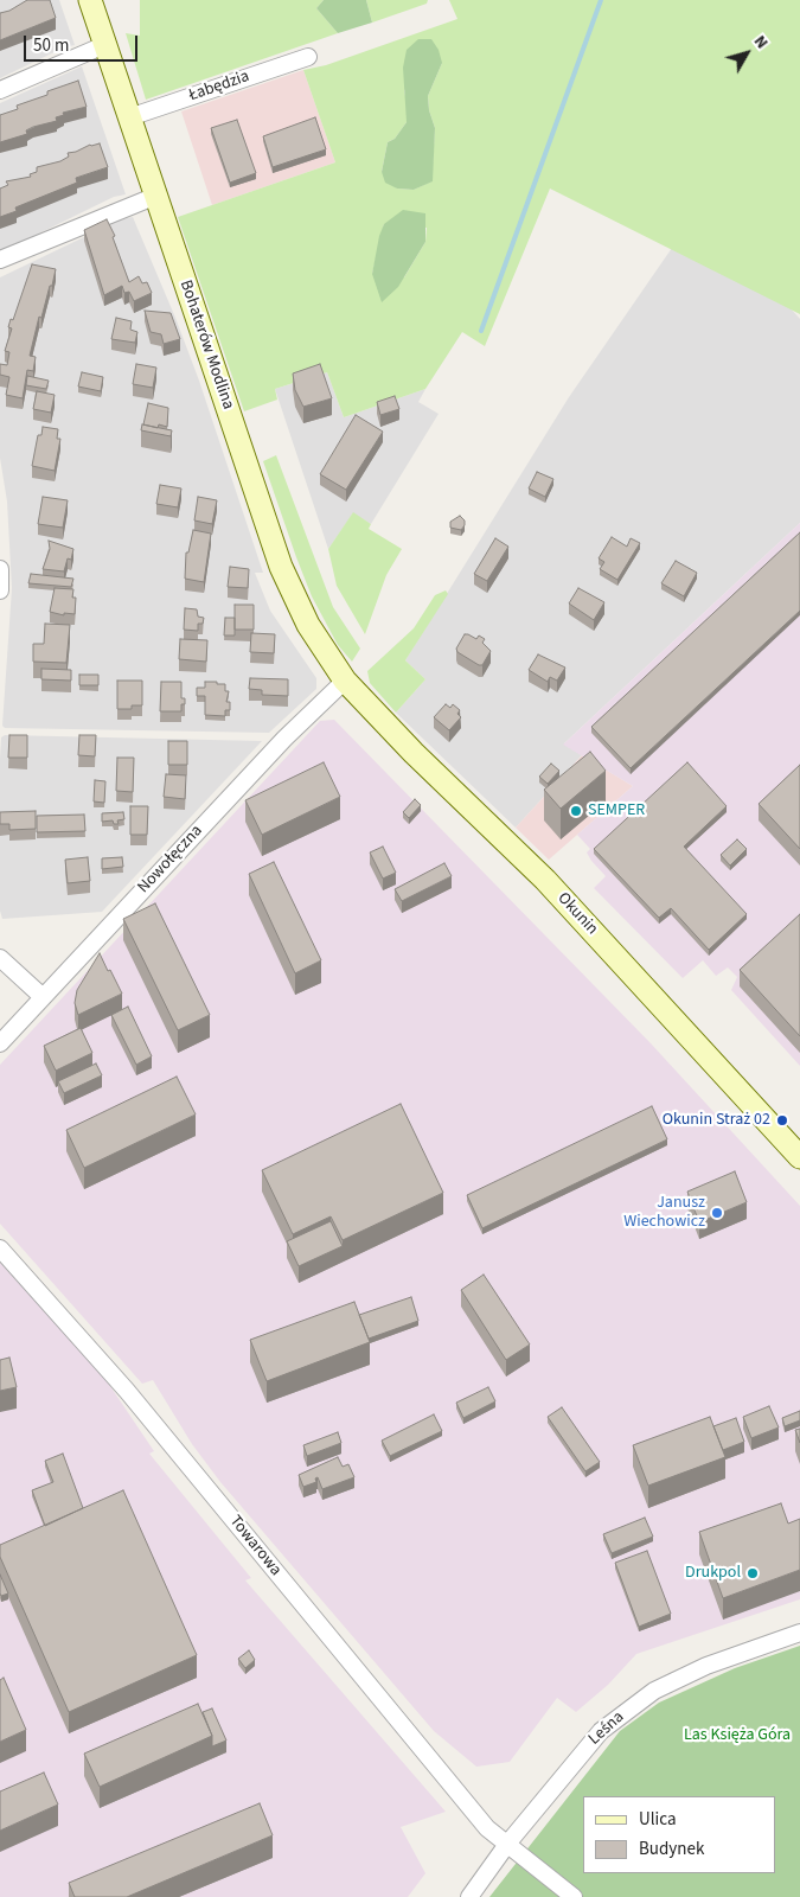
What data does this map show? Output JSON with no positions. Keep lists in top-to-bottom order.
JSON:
{
  "streets": {
    "main road": ["Bohaterów Modlina", "Okunin"],
    "street": [
      "Łabędzia",
      "Nowołęczna",
      "Towarowa",
      "Leśna"
    ]
  },
  "crossings": [
    ["Łabędzia", "Bohaterów Modlina"],
    ["Bohaterów Modlina", "Nowołęczna"],
    ["Bohaterów Modlina", "Okunin"],
    ["Nowołęczna", "Okunin"],
    ["Towarowa", "Leśna"]
  ],
  "parks": ["Las Księża Góra"],
  "places": [
    "SEMPER",
    "Okunin Straż 02",
    "Janusz Wiechowicz",
    "Drukpol"
  ],
  "legend": ["Ulica", "Budynek"],
  "scale_bar": "50 m",
  "north": "top right"
}
